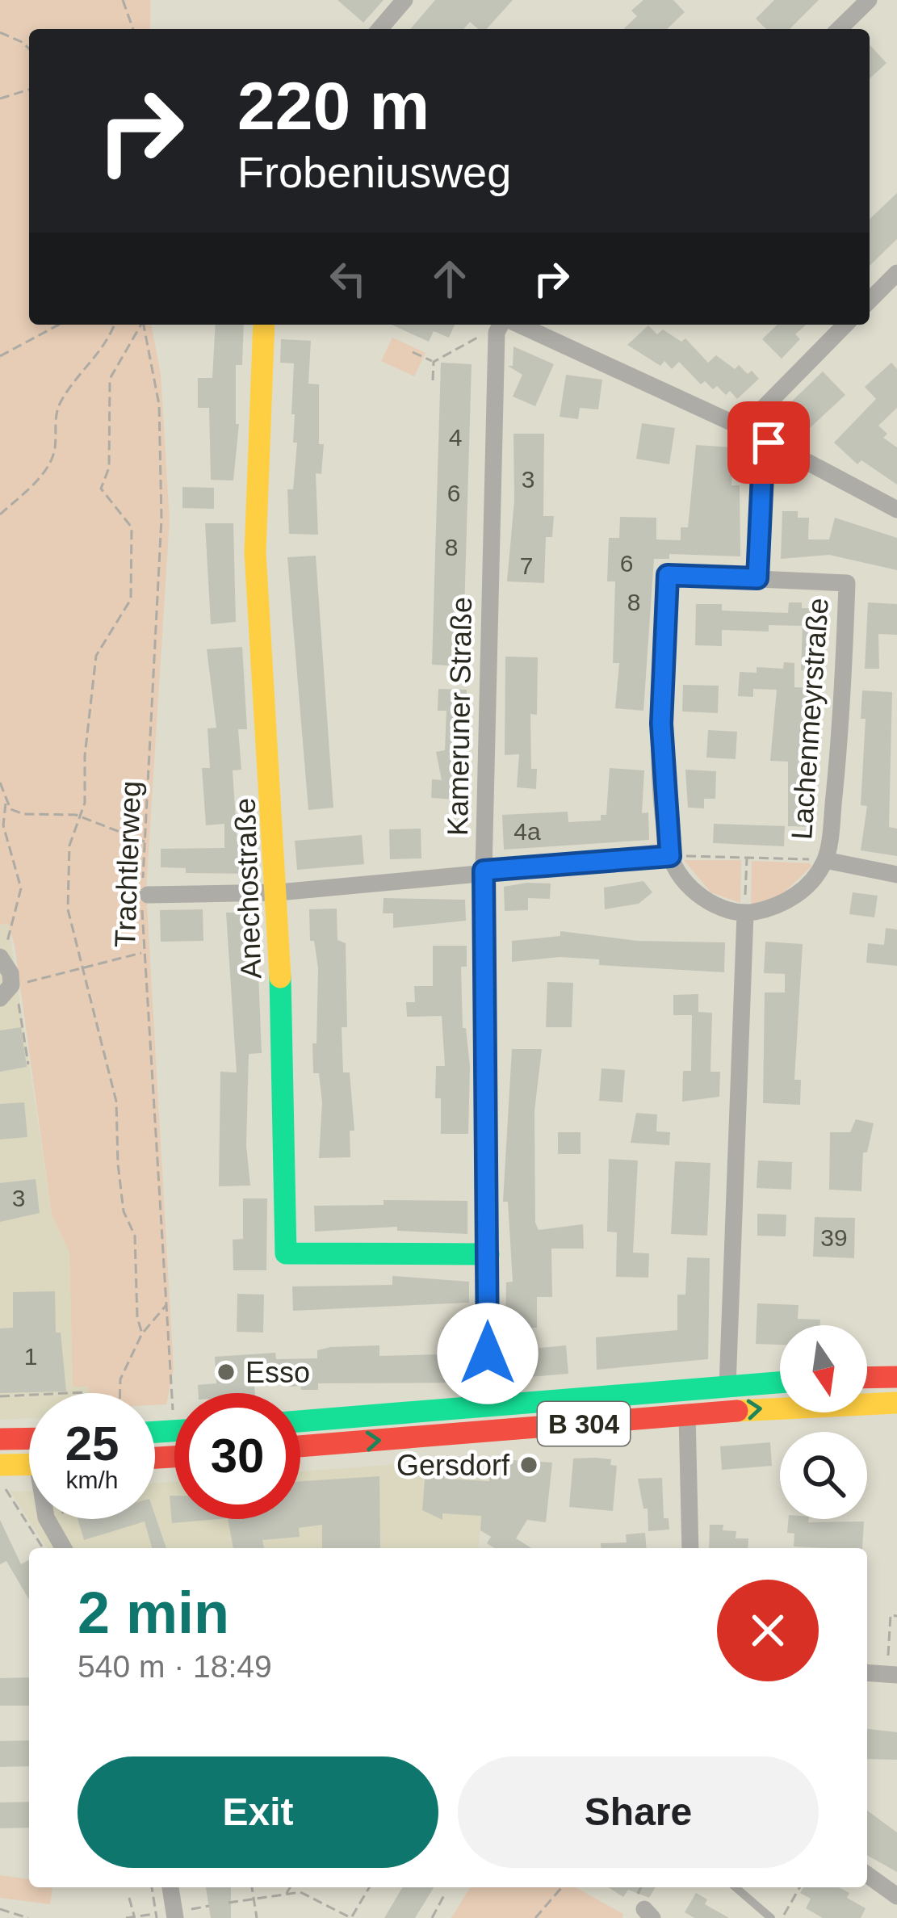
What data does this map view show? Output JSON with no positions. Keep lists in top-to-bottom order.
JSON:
{
  "streets": {
    "main road": ["Anechostraße", "B 304"],
    "street": ["Kameruner Straße", "Lachenmeyrstraße"],
    "path": ["Trachtlerweg"]
  },
  "crossings": [
    ["Kameruner Straße", "Anechostraße"],
    ["Kameruner Straße", "B 304"]
  ],
  "places": ["Esso", "Gersdorf"],
  "house_numbers": [
    "4",
    "3",
    "6",
    "8",
    "6",
    "7",
    "8",
    "4a",
    "3",
    "39",
    "1"
  ],
  "north": "bottom",
  "page": {
    "turn": ["220 m", "Frobeniusweg"],
    "speed": "25 km/h",
    "limit": "30",
    "heading": ["2 min", "540 m · 18:49"],
    "buttons": ["Exit", "Share"]
  }
}
